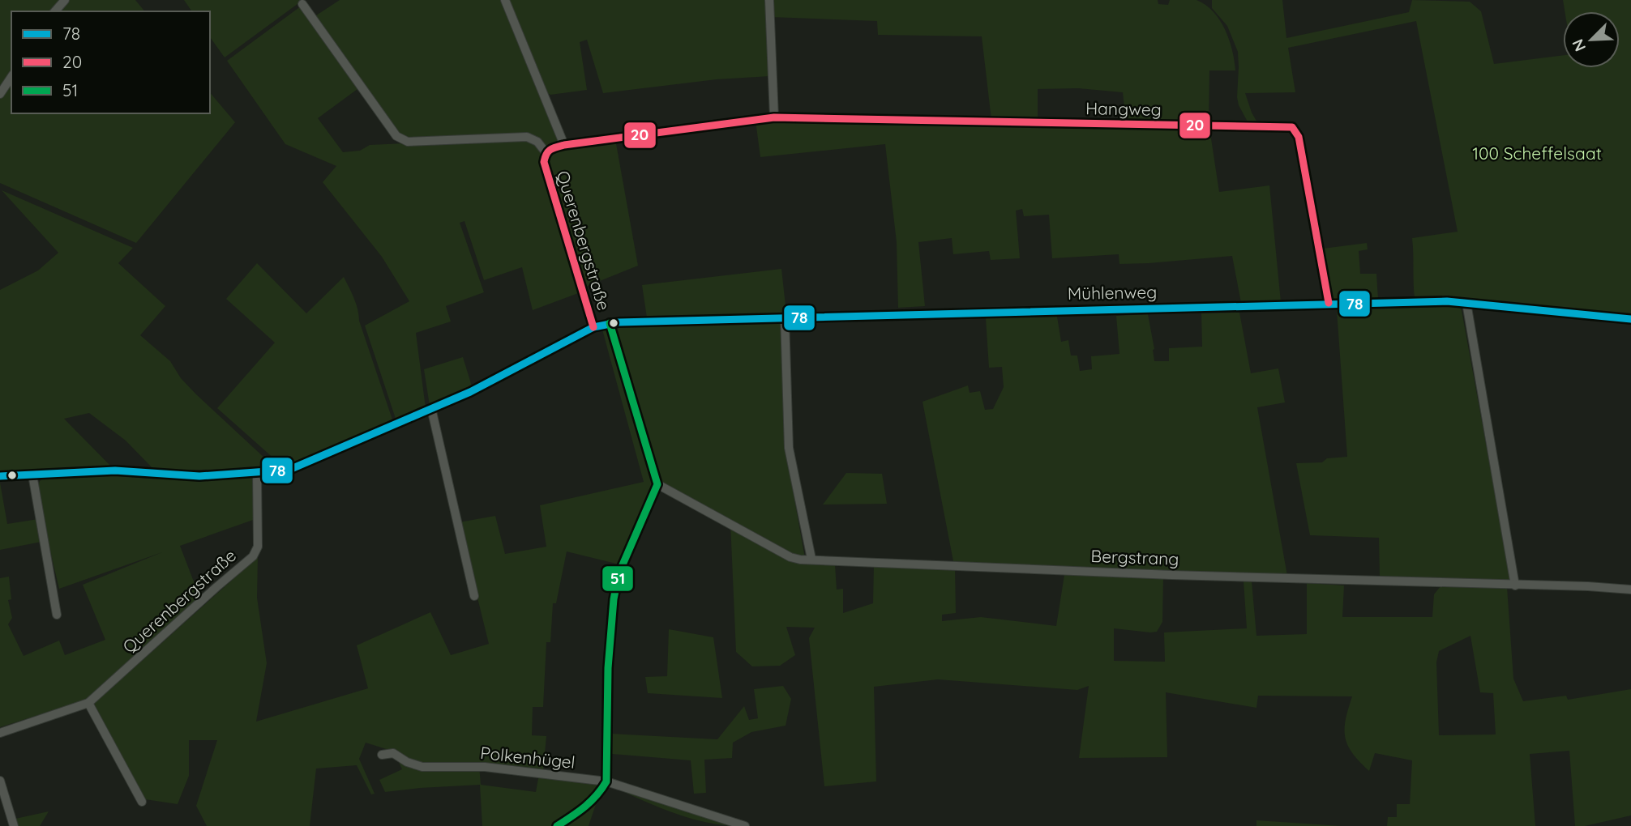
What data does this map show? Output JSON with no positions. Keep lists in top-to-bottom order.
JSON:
{
  "streets": {
    "street": [
      "Hangweg",
      "Querenbergstraße",
      "Mühlenweg",
      "Bergstrang",
      "Polkenhügel"
    ]
  },
  "crossings": [
    ["Hangweg", "Querenbergstraße"],
    ["Hangweg", "Mühlenweg"],
    ["Querenbergstraße", "Mühlenweg"]
  ],
  "parks": ["100 Scheffelsaat"],
  "lines": ["transit line 20", "transit line 78", "transit line 51"],
  "legend": ["78", "20", "51"],
  "north": "bottom left"
}
